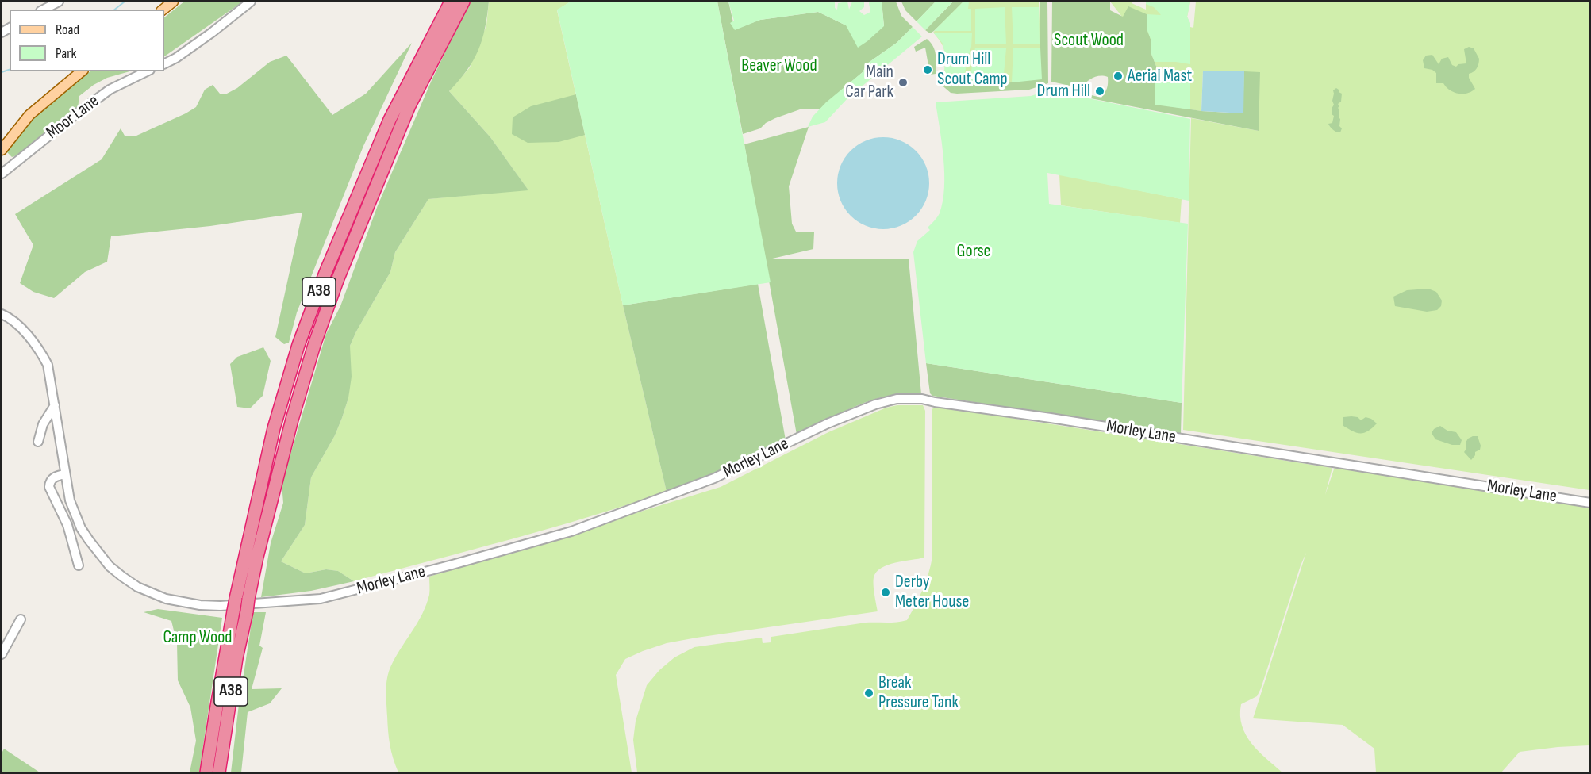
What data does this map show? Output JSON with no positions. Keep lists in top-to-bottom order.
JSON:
{
  "streets": {
    "highway": ["A38"],
    "street": ["Moor Lane", "Morley Lane"]
  },
  "parks": [
    "Scout Wood",
    "Beaver Wood",
    "Gorse",
    "Camp Wood"
  ],
  "places": [
    "Drum Hill Scout Camp",
    "Aerial Mast",
    "Main Car Park",
    "Drum Hill",
    "Derby Meter House",
    "Break Pressure Tank"
  ],
  "legend": ["Road", "Park"]
}
